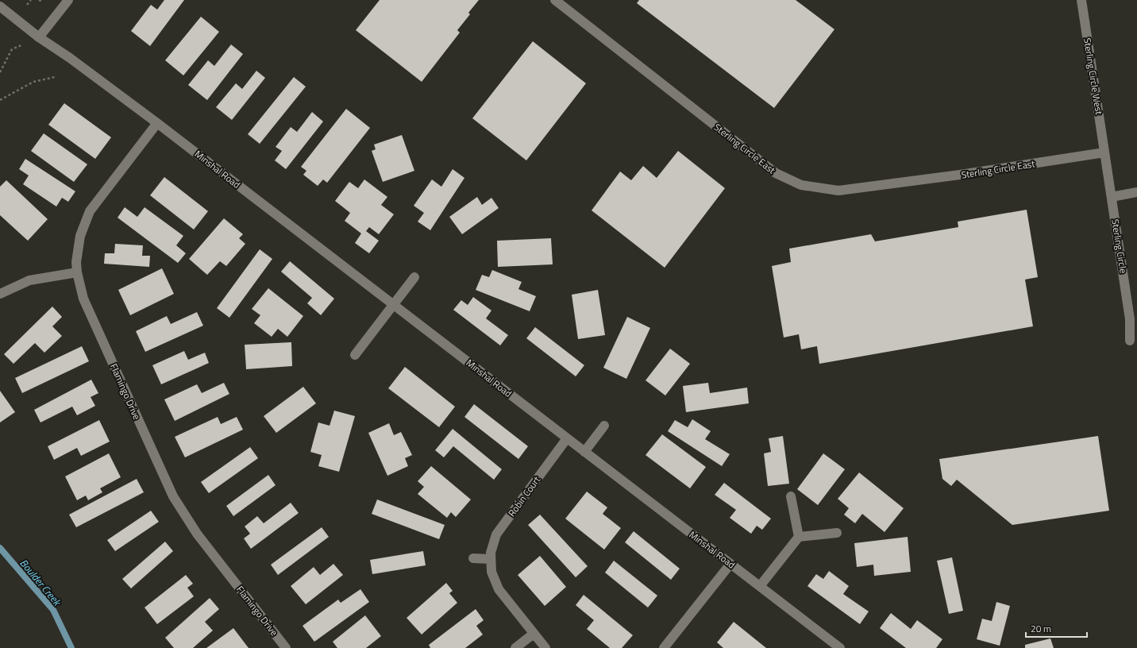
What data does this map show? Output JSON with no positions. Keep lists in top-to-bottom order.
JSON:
{
  "streets": {
    "street": [
      "Sterling Circle West",
      "Sterling Circle East",
      "Minshal Road",
      "Sterling Circle",
      "Flamingo Drive",
      "Robin Court"
    ]
  },
  "crossings": [
    ["Sterling Circle West", "Sterling Circle East"],
    ["Sterling Circle West", "Sterling Circle"],
    ["Sterling Circle East", "Sterling Circle"],
    ["Minshal Road", "Flamingo Drive"],
    ["Minshal Road", "Robin Court"]
  ],
  "water": ["Boulder Creek"],
  "scale_bar": "20 m"
}
